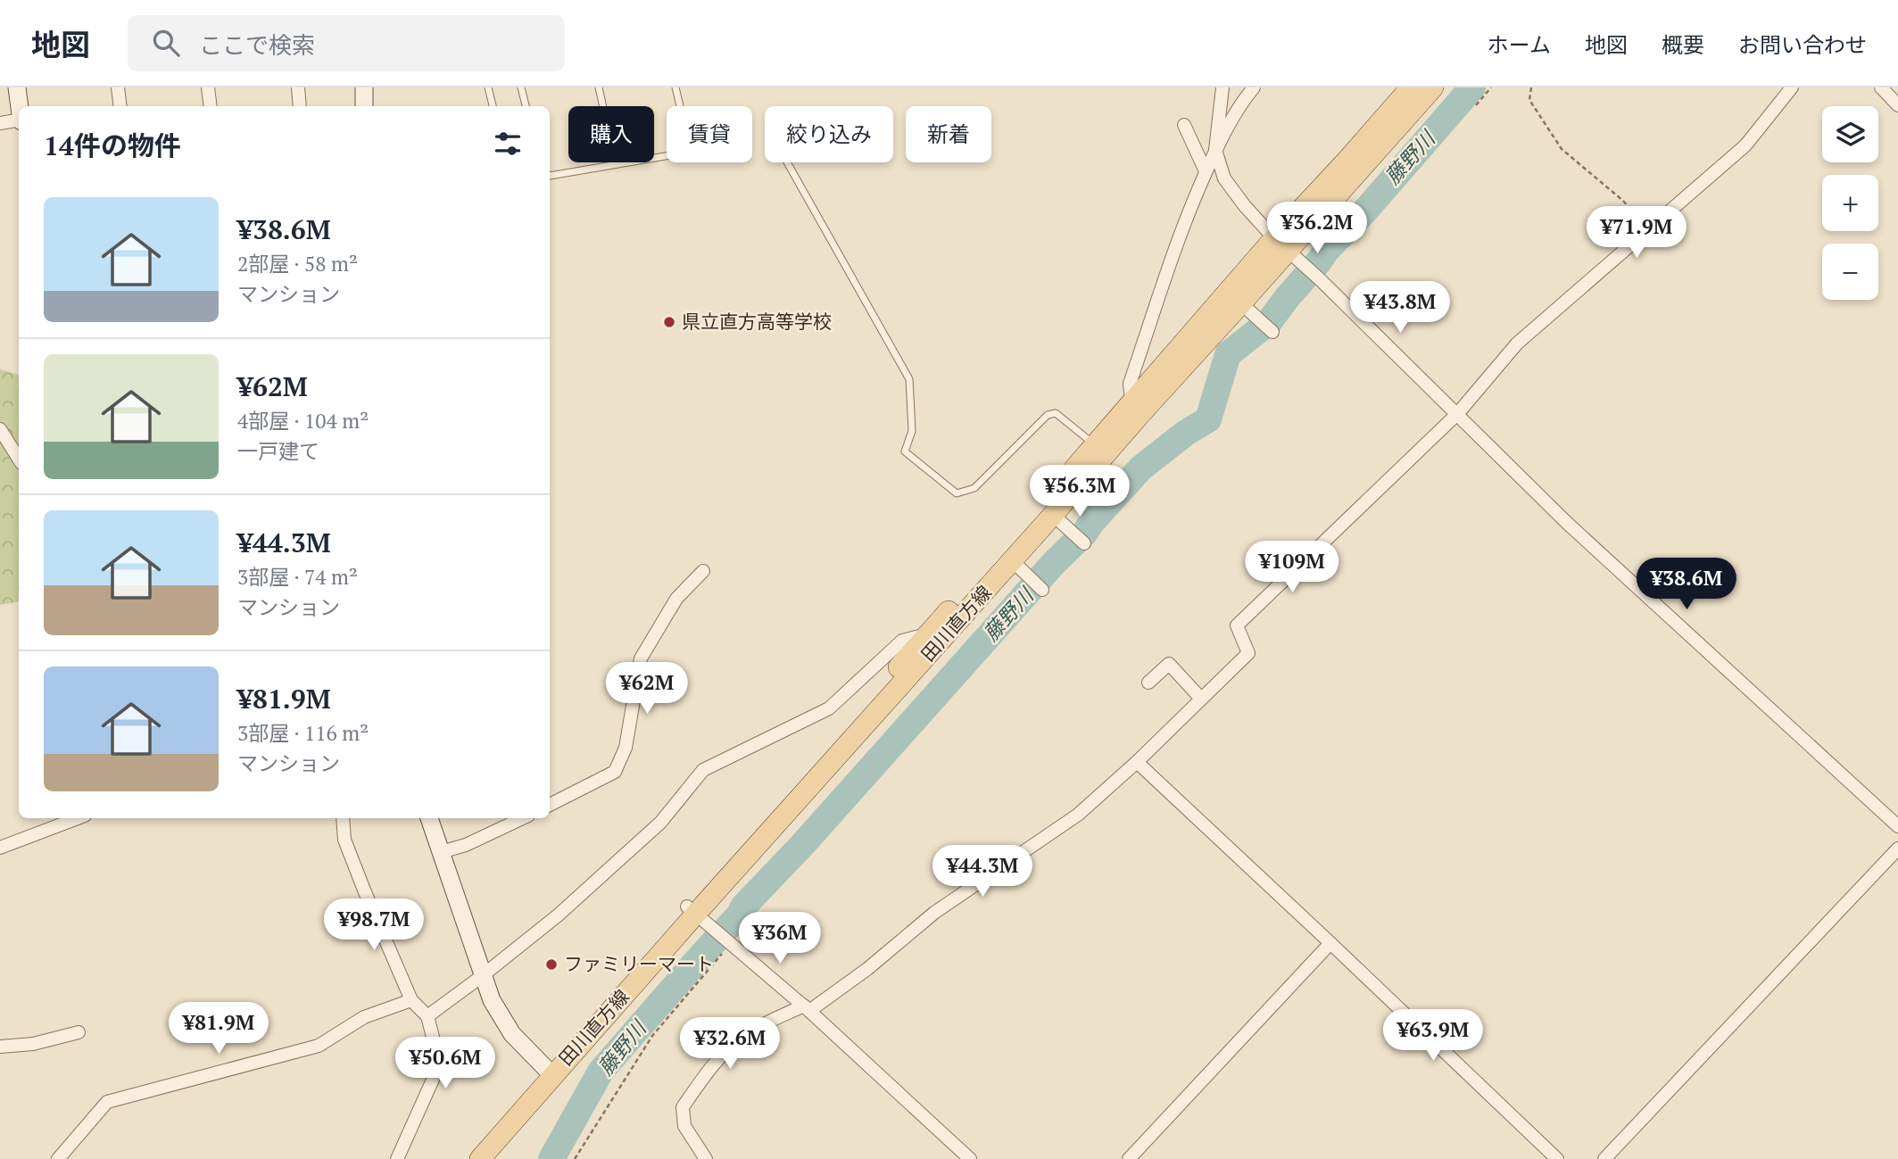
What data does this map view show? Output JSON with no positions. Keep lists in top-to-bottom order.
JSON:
{
  "streets": {
    "main road": ["田川直方線"]
  },
  "water": ["藤野川"],
  "places": ["県立直方高等学校", "ファミリーマート"],
  "page": {
    "header": "地図",
    "search": "ここで検索",
    "nav": [
      "ホーム",
      "地図",
      "概要",
      "お問い合わせ"
    ],
    "map_buttons": ["+", "−"],
    "chip": [
      "購入",
      "賃貸",
      "絞り込み",
      "新着"
    ],
    "heading": "14件の物件",
    "list": [
      {
        "name": "¥38.6M",
        "note": "2部屋 · 58 m² · マンション"
      },
      {
        "name": "¥62M",
        "note": "4部屋 · 104 m² · 一戸建て"
      },
      {
        "name": "¥44.3M",
        "note": "3部屋 · 74 m² · マンション"
      },
      {
        "name": "¥81.9M",
        "note": "3部屋 · 116 m² · マンション"
      }
    ],
    "price": [
      "¥36.2M",
      "¥71.9M",
      "¥43.8M",
      "¥56.3M",
      "¥109M",
      "¥38.6M",
      "¥62M",
      "¥44.3M",
      "¥98.7M",
      "¥36M",
      "¥81.9M",
      "¥63.9M",
      "¥32.6M",
      "¥50.6M"
    ]
  }
}
